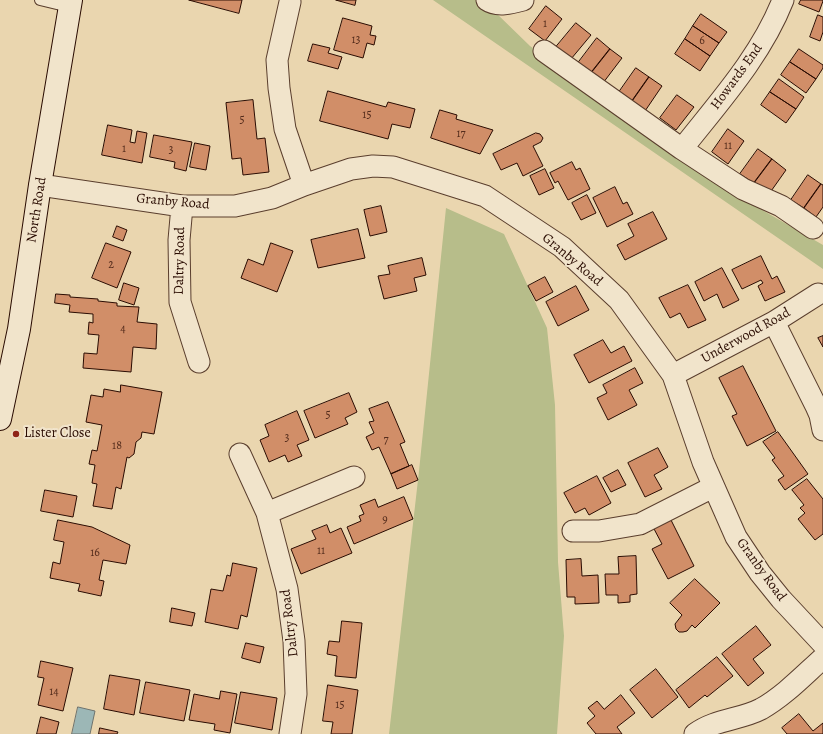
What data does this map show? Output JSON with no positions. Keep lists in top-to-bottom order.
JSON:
{
  "streets": {
    "main road": ["North Road"],
    "street": [
      "Howards End",
      "Granby Road",
      "Daltry Road",
      "Underwood Road"
    ]
  },
  "crossings": [
    ["Granby Road", "North Road"],
    ["Granby Road", "Daltry Road"],
    ["Granby Road", "Underwood Road"]
  ],
  "places": ["Lister Close"],
  "house_numbers": [
    "1",
    "13",
    "6",
    "15",
    "5",
    "17",
    "11",
    "1",
    "3",
    "2",
    "4",
    "5",
    "3",
    "7",
    "18",
    "9",
    "11",
    "16",
    "14",
    "15"
  ]
}
